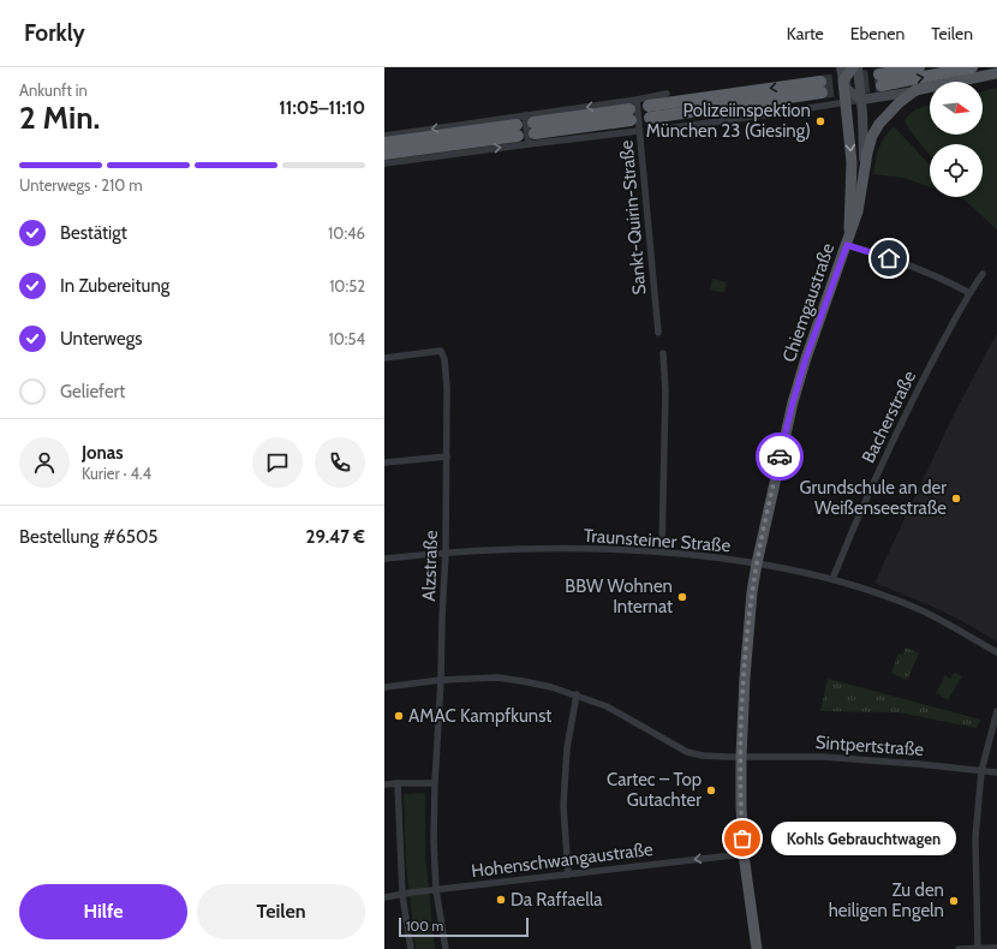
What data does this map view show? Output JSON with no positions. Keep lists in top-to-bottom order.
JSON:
{
  "streets": {
    "main road": ["Chiemgaustraße"],
    "street": [
      "Sankt-Quirin-Straße",
      "Bacherstraße",
      "Traunsteiner Straße",
      "Alzstraße",
      "Sintpertstraße",
      "Hohenschwangaustraße"
    ]
  },
  "crossings": [
    ["Chiemgaustraße", "Traunsteiner Straße"],
    ["Chiemgaustraße", "Sintpertstraße"],
    ["Chiemgaustraße", "Hohenschwangaustraße"],
    ["Bacherstraße", "Traunsteiner Straße"],
    ["Traunsteiner Straße", "Alzstraße"],
    ["Alzstraße", "Sintpertstraße"],
    ["Alzstraße", "Hohenschwangaustraße"]
  ],
  "one_way": ["Hohenschwangaustraße"],
  "places": [
    "Polizeiinspektion München 23 (Giesing)",
    "Grundschule an der Weißenseestraße",
    "BBW Wohnen Internat",
    "AMAC Kampfkunst",
    "Cartec – Top Gutachter",
    "Kohls Gebrauchtwagen",
    "Da Raffaella",
    "Zu den heiligen Engeln"
  ],
  "scale_bar": "100 m",
  "north": "right",
  "page": {
    "header": "Forkly",
    "nav": ["Karte", "Ebenen", "Teilen"],
    "heading": ["2 Min.", "Ankunft in", "11:05–11:10"],
    "panel": [
      "Jonas",
      "Kurier · 4.4",
      "Bestellung #6505",
      "29.47 €"
    ],
    "bar": "Unterwegs · 210 m",
    "list": [
      ["Bestätigt", "10:46"],
      ["In Zubereitung", "10:52"],
      ["Unterwegs", "10:54"],
      "Geliefert"
    ],
    "bubble": "Kohls Gebrauchtwagen",
    "buttons": ["Hilfe", "Teilen"],
    "scale": "100 m"
  }
}
